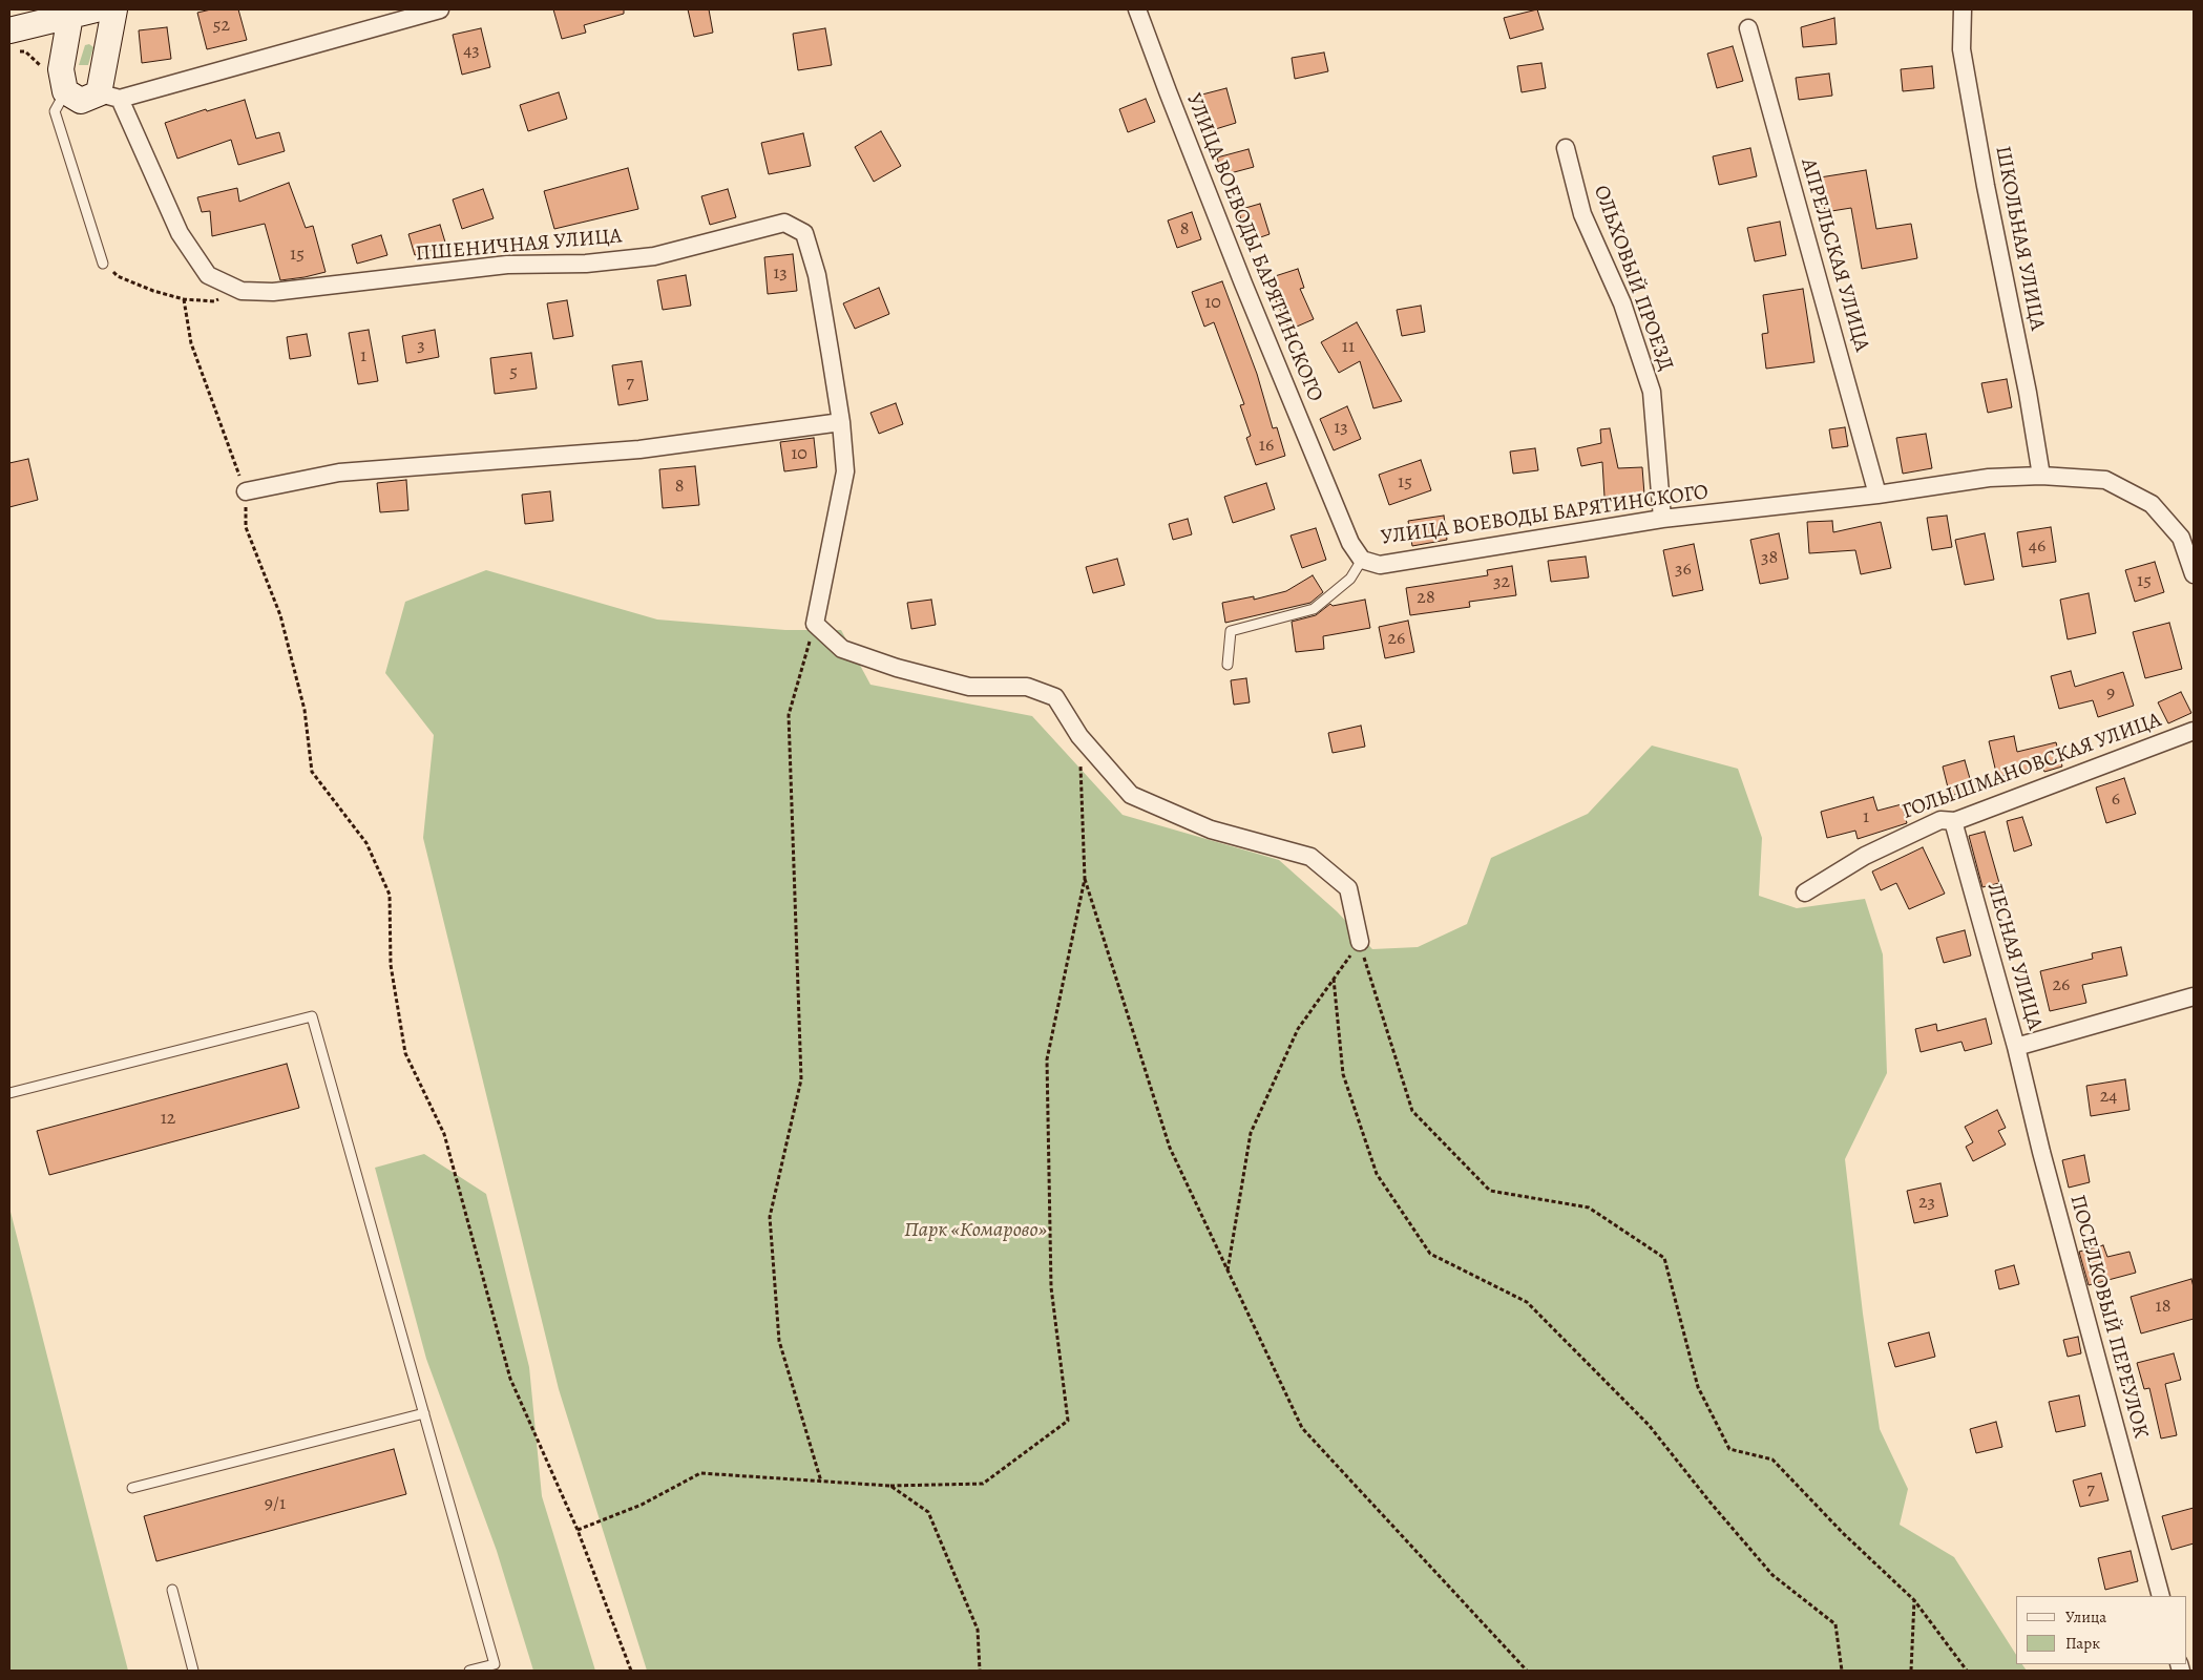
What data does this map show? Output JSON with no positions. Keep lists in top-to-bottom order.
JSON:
{
  "streets": {
    "street": [
      "ШКОЛЬНАЯ УЛИЦА",
      "ПШЕНИЧНАЯ УЛИЦА",
      "УЛИЦА ВОЕВОДЫ БАРЯТИНСКОГО",
      "АПРЕЛЬСКАЯ УЛИЦА",
      "ОЛЬХОВЫЙ ПРОЕЗД",
      "ГОЛЫШМАНОВСКАЯ УЛИЦА",
      "ЛЕСНАЯ УЛИЦА",
      "ПОСЕЛКОВЫЙ ПЕРЕУЛОК"
    ]
  },
  "crossings": [
    ["ШКОЛЬНАЯ УЛИЦА", "УЛИЦА ВОЕВОДЫ БАРЯТИНСКОГО"],
    ["УЛИЦА ВОЕВОДЫ БАРЯТИНСКОГО", "АПРЕЛЬСКАЯ УЛИЦА"],
    ["УЛИЦА ВОЕВОДЫ БАРЯТИНСКОГО", "ОЛЬХОВЫЙ ПРОЕЗД"],
    ["ГОЛЫШМАНОВСКАЯ УЛИЦА", "ЛЕСНАЯ УЛИЦА"],
    ["ЛЕСНАЯ УЛИЦА", "ПОСЕЛКОВЫЙ ПЕРЕУЛОК"]
  ],
  "parks": ["Парк «Комарово»"],
  "house_numbers": [
    "52",
    "43",
    "8",
    "15",
    "13",
    "10",
    "3",
    "11",
    "1",
    "5",
    "7",
    "13",
    "16",
    "10",
    "15",
    "8",
    "46",
    "38",
    "36",
    "15",
    "32",
    "28",
    "26",
    "9",
    "6",
    "1",
    "26",
    "24",
    "12",
    "23",
    "18",
    "7",
    "9/1"
  ],
  "legend": ["Улица", "Парк"]
}
